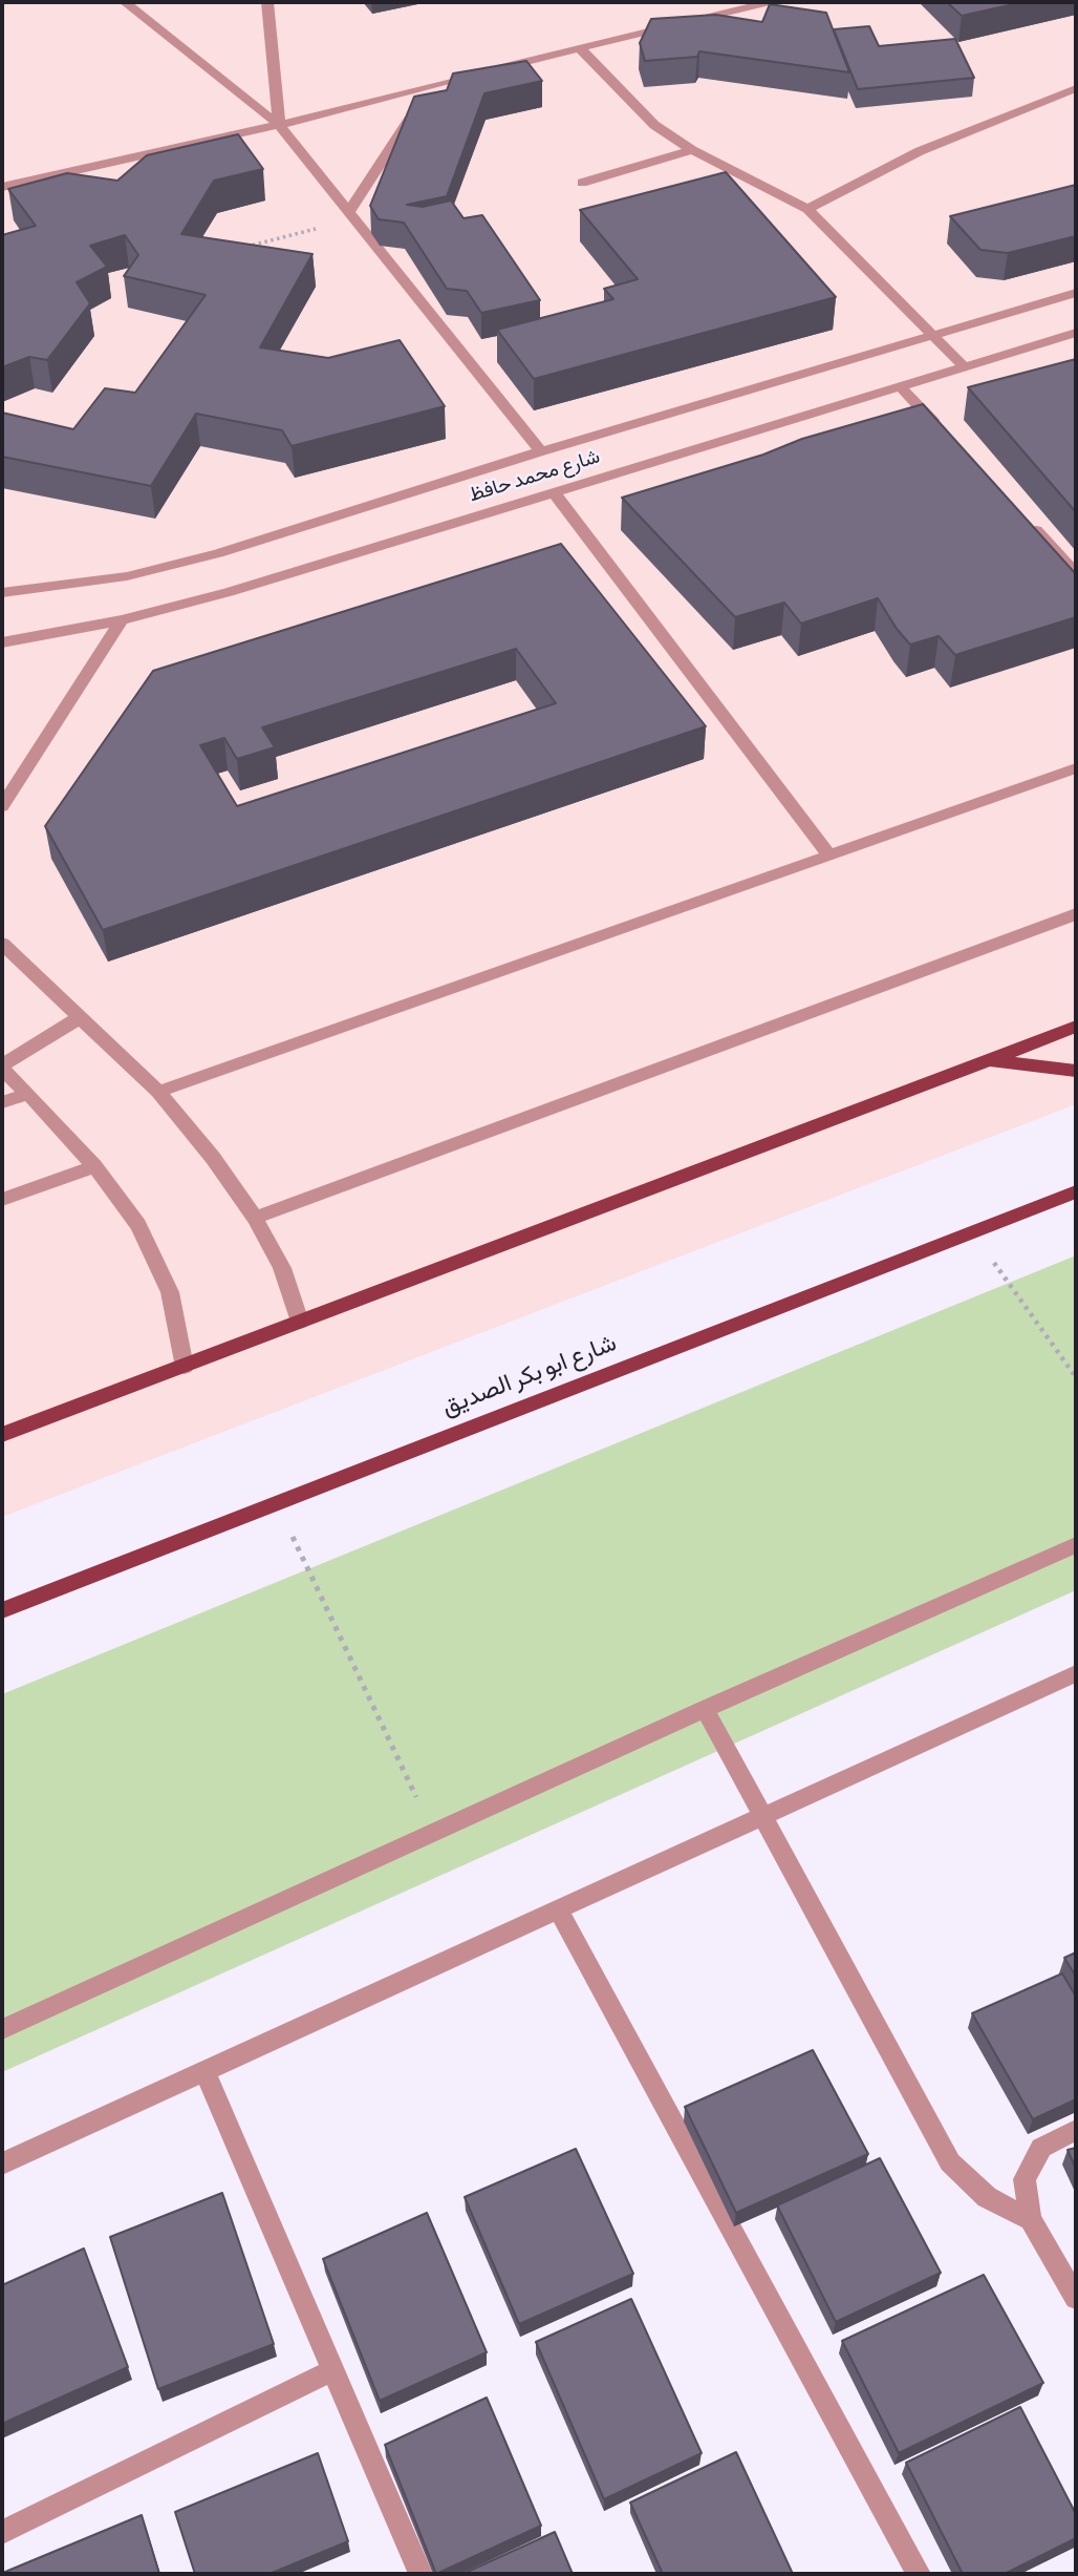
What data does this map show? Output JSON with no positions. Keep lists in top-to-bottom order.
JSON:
{
  "streets": {
    "main road": ["شارع ابو بكر الصديق"],
    "street": ["شارع محمد حافظ"]
  }
}
